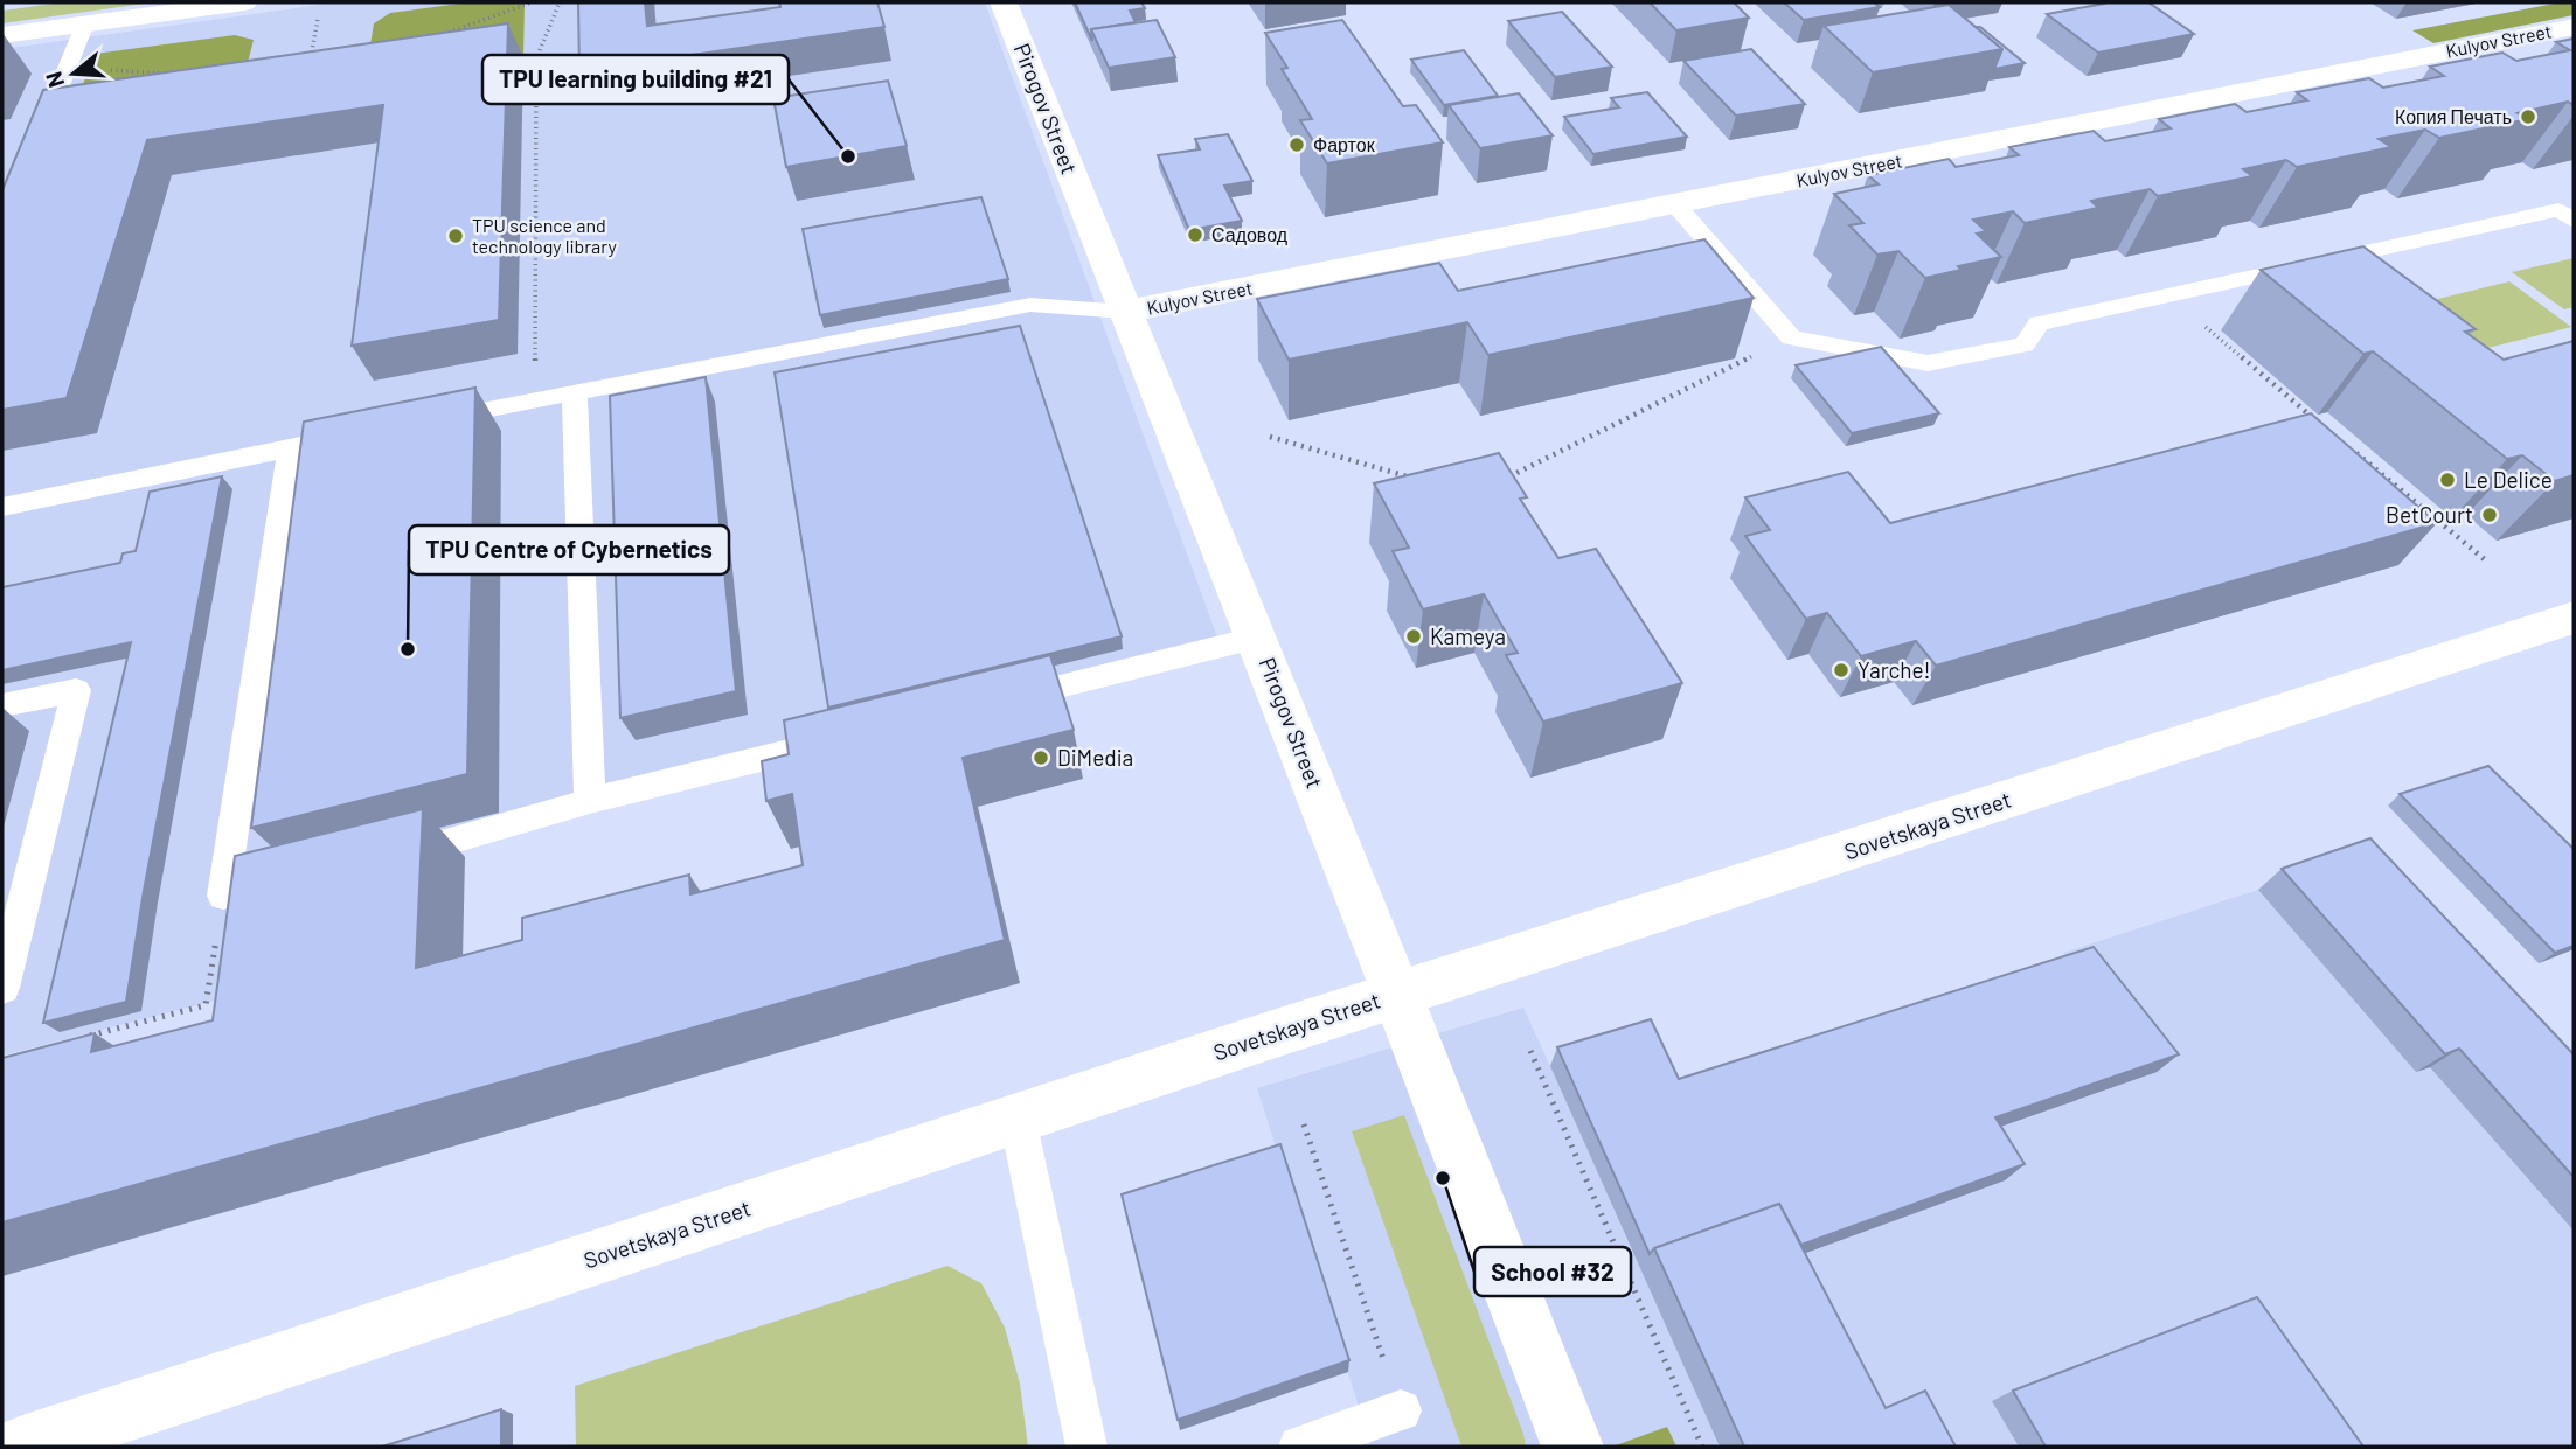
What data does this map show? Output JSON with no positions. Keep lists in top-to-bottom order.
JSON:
{
  "streets": {
    "street": ["Kulyov Street", "Pirogov Street", "Sovetskaya Street"]
  },
  "crossings": [
    ["Kulyov Street", "Pirogov Street"],
    ["Pirogov Street", "Sovetskaya Street"]
  ],
  "places": [
    "Копия Печать",
    "Фарток",
    "TPU learning building #21",
    "Садовод",
    "TPU science and technology library",
    "Le Delice",
    "BetCourt",
    "Kameya",
    "TPU Centre of Cybernetics",
    "Yarche!",
    "DiMedia",
    "School #32"
  ],
  "north": "left"
}
